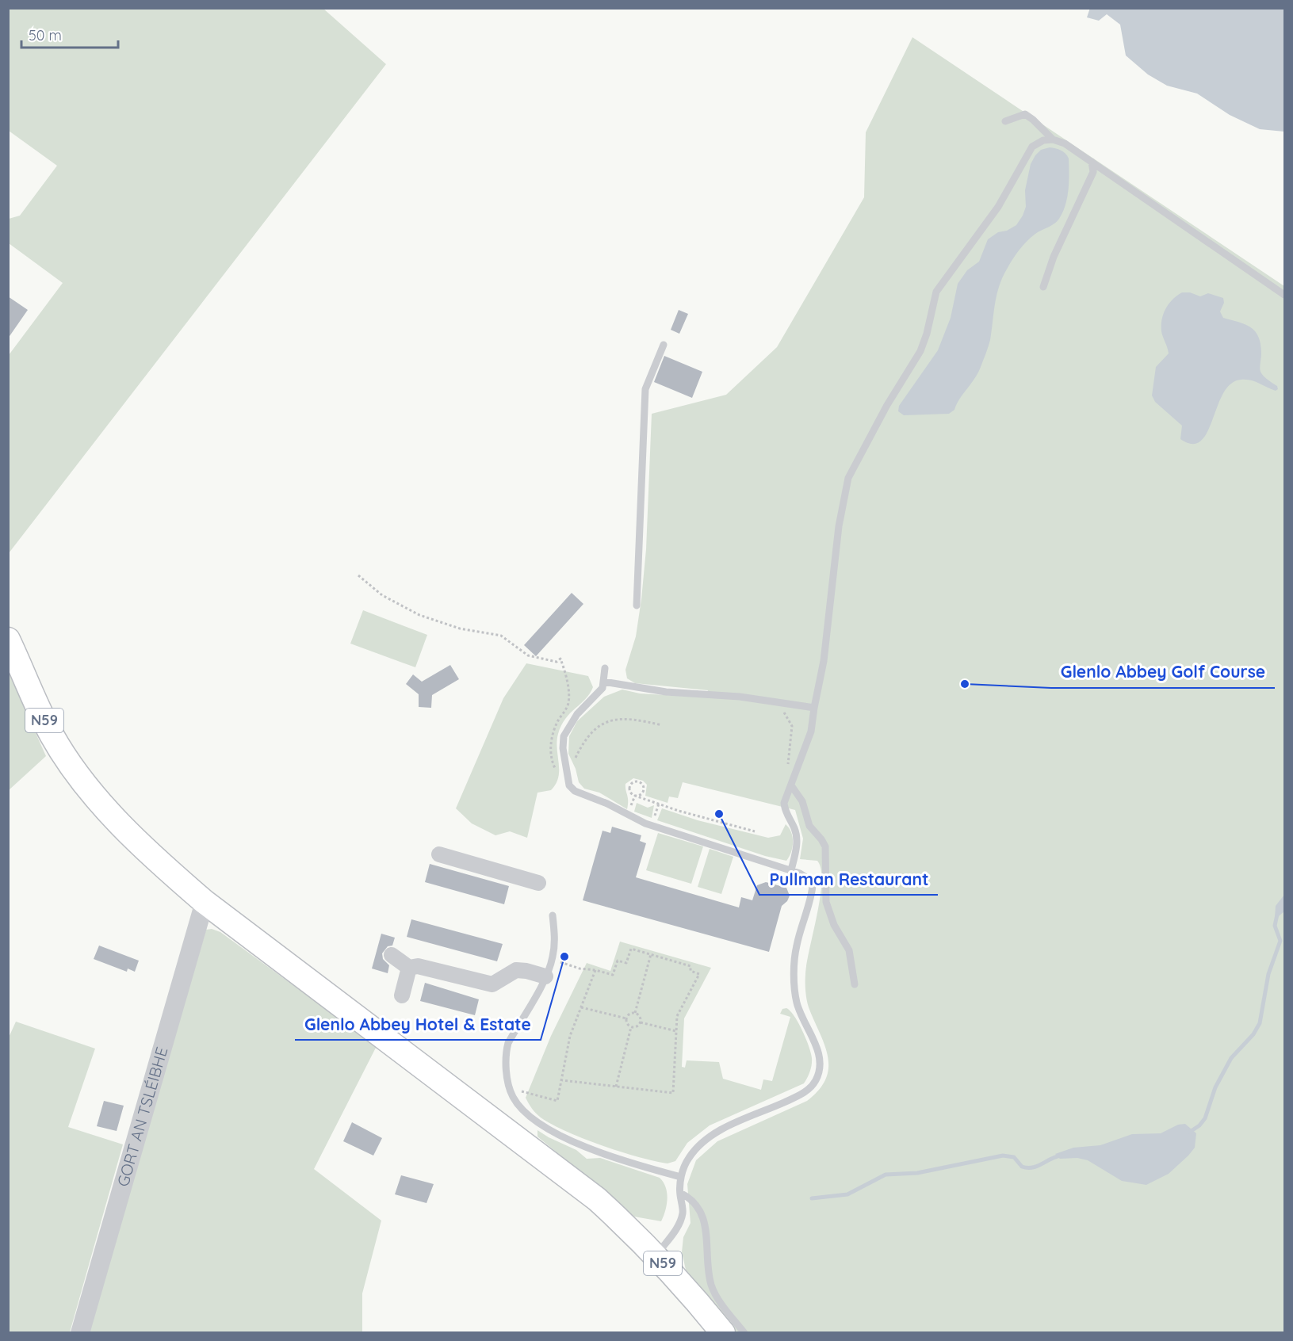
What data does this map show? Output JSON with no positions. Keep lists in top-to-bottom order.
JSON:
{
  "streets": {
    "main road": ["N59"],
    "street": ["GORT AN TSLÉIBHE"]
  },
  "crossings": [
    ["N59", "GORT AN TSLÉIBHE"]
  ],
  "places": ["Glenlo Abbey Golf Course", "Pullman Restaurant", "Glenlo Abbey Hotel & Estate"],
  "scale_bar": "50 m"
}
